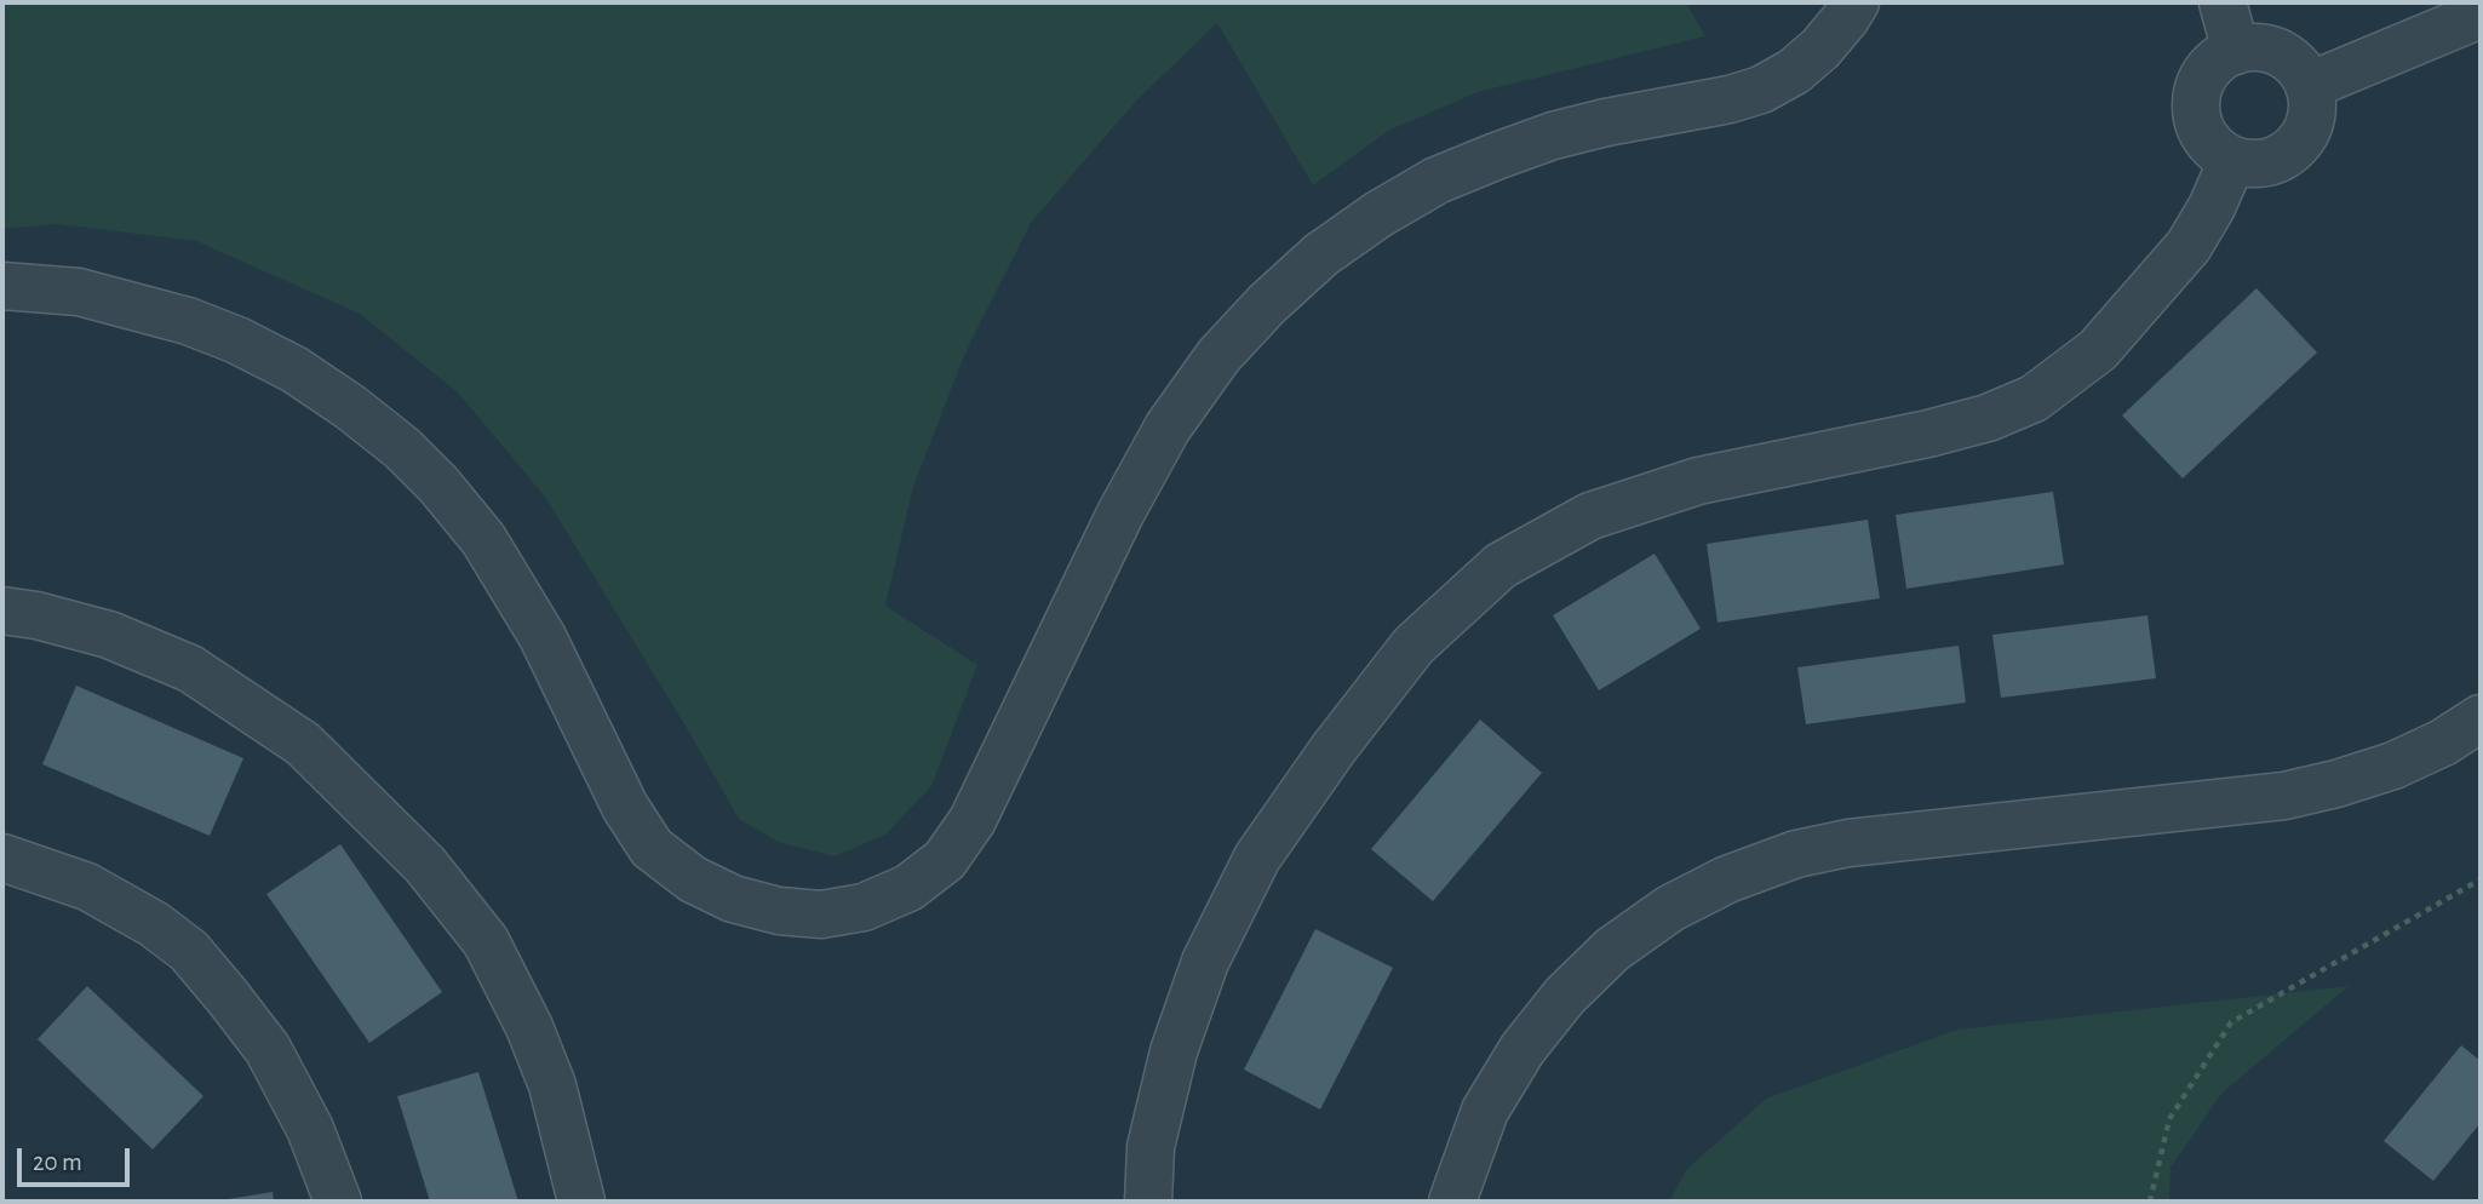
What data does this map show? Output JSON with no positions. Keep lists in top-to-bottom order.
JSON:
{
  "scale_bar": "20 m"
}
